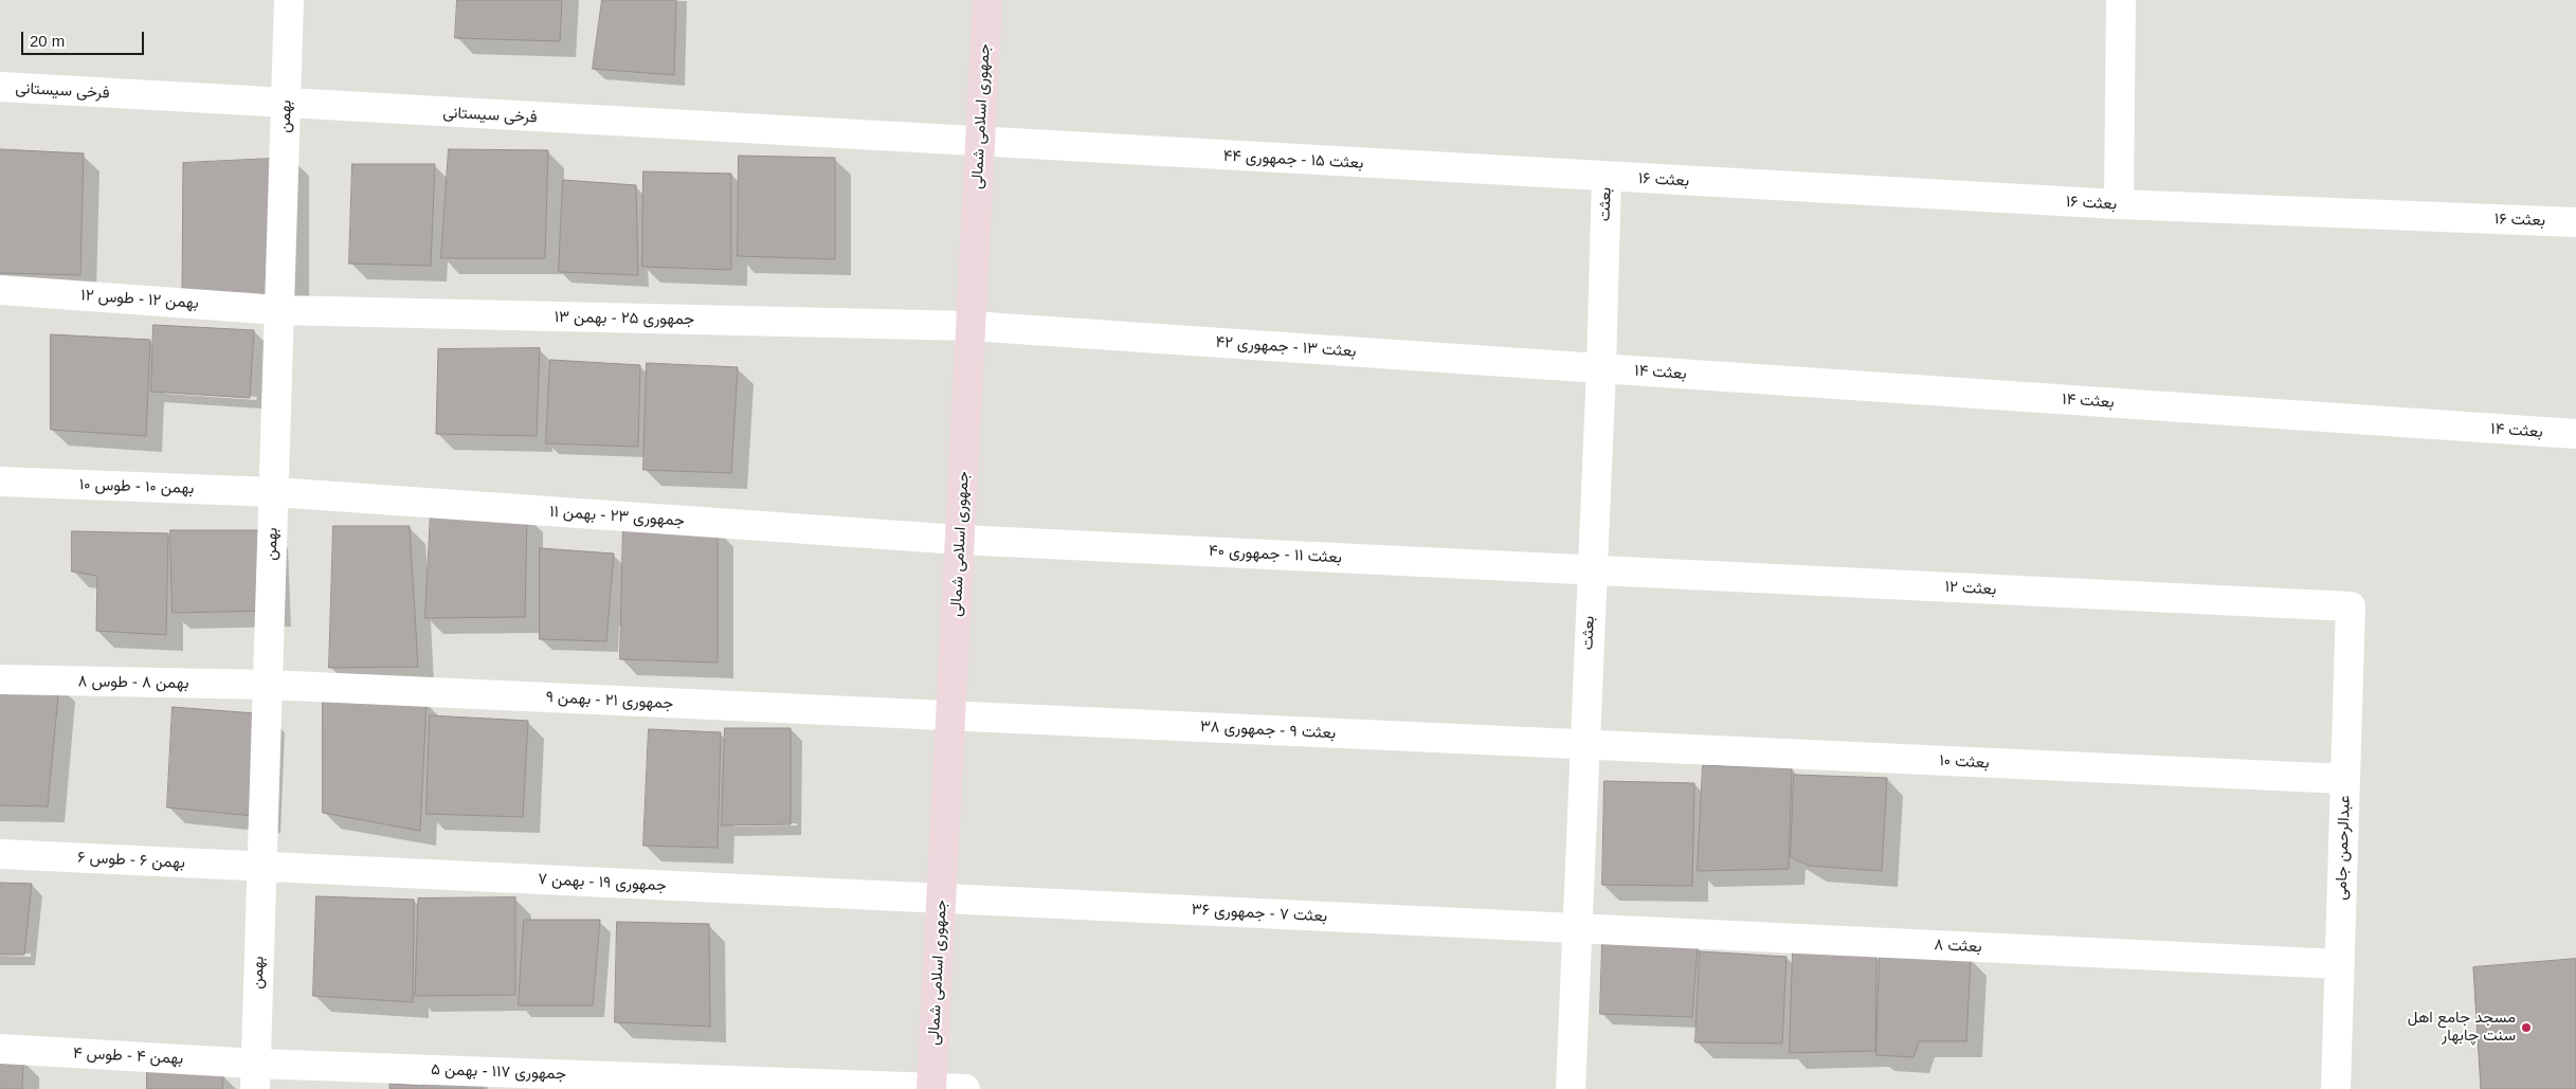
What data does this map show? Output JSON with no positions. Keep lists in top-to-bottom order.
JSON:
{
  "streets": {
    "street": [
      "فرخی سیستانی",
      "بهمن",
      "جمهوری اسلامی شمالی",
      "بعثت ۱۵ - جمهوری ۴۴",
      "بعثت ۱۶",
      "بعثت",
      "بهمن ۱۲ - طوس ۱۲",
      "جمهوری ۲۵ - بهمن ۱۳",
      "بعثت ۱۳ - جمهوری ۴۲",
      "بعثت ۱۴",
      "بهمن ۱۰ - طوس ۱۰",
      "جمهوری ۲۳ - بهمن ۱۱",
      "بعثت ۱۱ - جمهوری ۴۰",
      "بعثت ۱۲",
      "بهمن ۸ - طوس ۸",
      "جمهوری ۲۱ - بهمن ۹",
      "بعثت ۹ - جمهوری ۳۸",
      "بعثت ۱۰",
      "عبدالرحمن جامی",
      "بهمن ۶ - طوس ۶",
      "جمهوری ۱۹ - بهمن ۷",
      "بعثت ۷ - جمهوری ۳۶",
      "بعثت ۸",
      "بهمن ۴ - طوس ۴",
      "جمهوری ۱۱۷ - بهمن ۵"
    ]
  },
  "crossings": [
    ["فرخی سیستانی", "بهمن"],
    ["فرخی سیستانی", "جمهوری اسلامی شمالی"],
    ["فرخی سیستانی", "بعثت ۱۵ - جمهوری ۴۴"],
    ["بهمن", "بهمن ۱۲ - طوس ۱۲"],
    ["بهمن", "جمهوری ۲۵ - بهمن ۱۳"],
    ["بهمن", "بهمن ۱۰ - طوس ۱۰"],
    ["بهمن", "جمهوری ۲۳ - بهمن ۱۱"],
    ["بهمن", "بهمن ۸ - طوس ۸"],
    ["بهمن", "جمهوری ۲۱ - بهمن ۹"],
    ["بهمن", "بهمن ۶ - طوس ۶"],
    ["بهمن", "جمهوری ۱۹ - بهمن ۷"],
    ["بهمن", "بهمن ۴ - طوس ۴"],
    ["بهمن", "جمهوری ۱۱۷ - بهمن ۵"],
    ["جمهوری اسلامی شمالی", "بعثت ۱۵ - جمهوری ۴۴"],
    ["جمهوری اسلامی شمالی", "جمهوری ۲۵ - بهمن ۱۳"],
    ["جمهوری اسلامی شمالی", "بعثت ۱۳ - جمهوری ۴۲"],
    ["جمهوری اسلامی شمالی", "جمهوری ۲۳ - بهمن ۱۱"],
    ["جمهوری اسلامی شمالی", "بعثت ۱۱ - جمهوری ۴۰"],
    ["جمهوری اسلامی شمالی", "جمهوری ۲۱ - بهمن ۹"],
    ["جمهوری اسلامی شمالی", "بعثت ۹ - جمهوری ۳۸"],
    ["جمهوری اسلامی شمالی", "جمهوری ۱۹ - بهمن ۷"],
    ["جمهوری اسلامی شمالی", "بعثت ۷ - جمهوری ۳۶"],
    ["جمهوری اسلامی شمالی", "جمهوری ۱۱۷ - بهمن ۵"],
    ["بعثت ۱۵ - جمهوری ۴۴", "بعثت ۱۶"],
    ["بعثت ۱۵ - جمهوری ۴۴", "بعثت"],
    ["بعثت ۱۶", "بعثت"],
    ["بعثت", "بعثت ۱۳ - جمهوری ۴۲"],
    ["بعثت", "بعثت ۱۴"],
    ["بعثت", "بعثت ۱۱ - جمهوری ۴۰"],
    ["بعثت", "بعثت ۱۲"],
    ["بعثت", "بعثت ۹ - جمهوری ۳۸"],
    ["بعثت", "بعثت ۱۰"],
    ["بعثت", "بعثت ۷ - جمهوری ۳۶"],
    ["بعثت", "بعثت ۸"],
    ["بهمن ۱۲ - طوس ۱۲", "جمهوری ۲۵ - بهمن ۱۳"],
    ["جمهوری ۲۵ - بهمن ۱۳", "بعثت ۱۳ - جمهوری ۴۲"],
    ["بعثت ۱۳ - جمهوری ۴۲", "بعثت ۱۴"],
    ["بهمن ۱۰ - طوس ۱۰", "جمهوری ۲۳ - بهمن ۱۱"],
    ["جمهوری ۲۳ - بهمن ۱۱", "بعثت ۱۱ - جمهوری ۴۰"],
    ["بعثت ۱۱ - جمهوری ۴۰", "بعثت ۱۲"],
    ["بعثت ۱۲", "عبدالرحمن جامی"],
    ["بهمن ۸ - طوس ۸", "جمهوری ۲۱ - بهمن ۹"],
    ["جمهوری ۲۱ - بهمن ۹", "بعثت ۹ - جمهوری ۳۸"],
    ["بعثت ۹ - جمهوری ۳۸", "بعثت ۱۰"],
    ["بعثت ۱۰", "عبدالرحمن جامی"],
    ["عبدالرحمن جامی", "بعثت ۸"],
    ["بهمن ۶ - طوس ۶", "جمهوری ۱۹ - بهمن ۷"],
    ["جمهوری ۱۹ - بهمن ۷", "بعثت ۷ - جمهوری ۳۶"],
    ["بعثت ۷ - جمهوری ۳۶", "بعثت ۸"],
    ["بهمن ۴ - طوس ۴", "جمهوری ۱۱۷ - بهمن ۵"]
  ],
  "places": ["مسجد جامع اهل سنت چابهار"],
  "scale_bar": "20 m"
}
